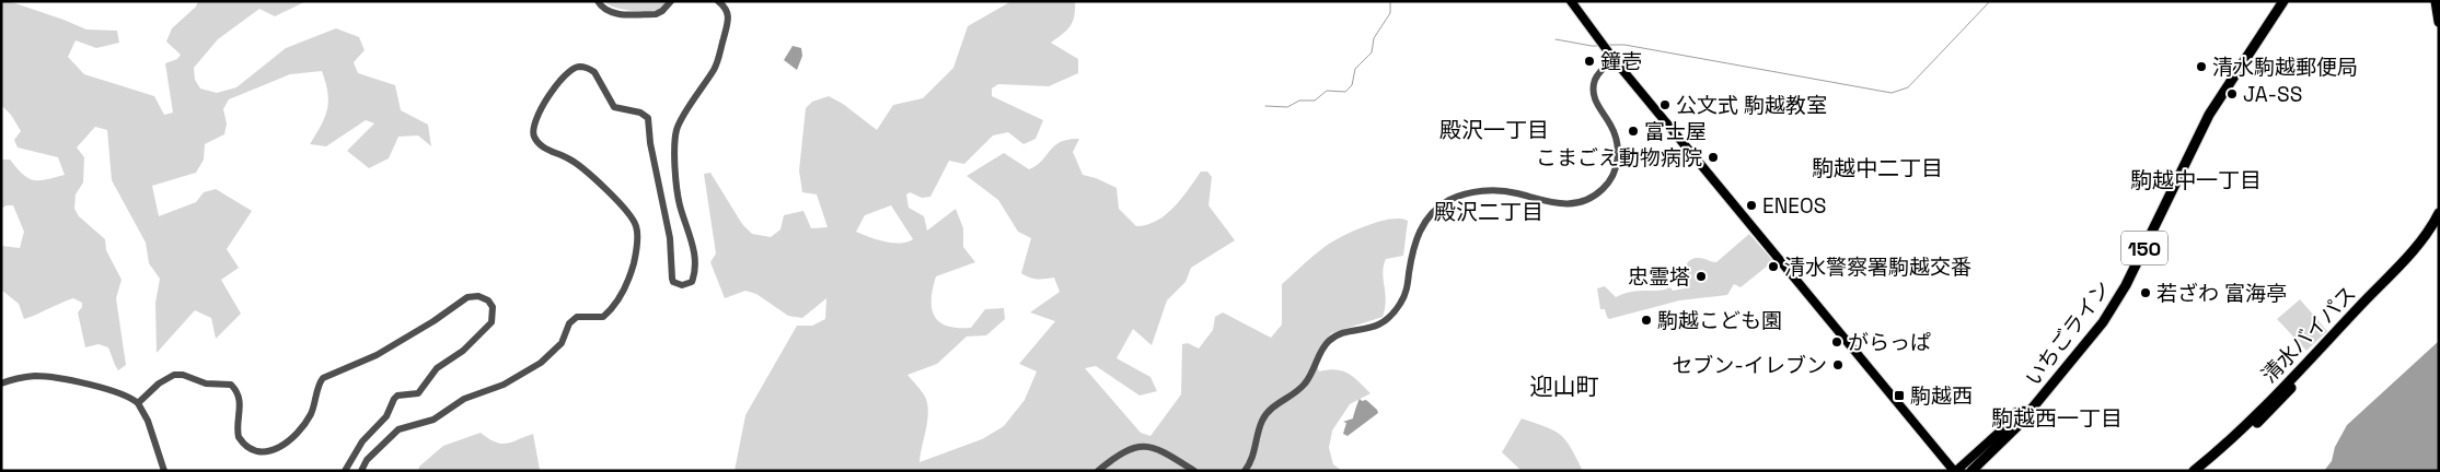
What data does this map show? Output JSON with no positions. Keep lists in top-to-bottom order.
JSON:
{
  "streets": {
    "highway": ["150", "いちごライン", "清水バイパス"]
  },
  "districts": [
    "殿沢一丁目",
    "駒越中二丁目",
    "駒越中一丁目",
    "殿沢二丁目",
    "迎山町",
    "駒越西一丁目"
  ],
  "places": {
    "other": [
      "鐘壱",
      "清水駒越郵便局",
      "JA-SS",
      "公文式 駒越教室",
      "富士屋",
      "こまごえ動物病院",
      "ENEOS",
      "清水警察署駒越交番",
      "忠霊塔",
      "若ざわ 富海亭",
      "駒越こども園",
      "がらっぱ",
      "セブン-イレブン"
    ],
    "transit": ["駒越西"]
  }
}
